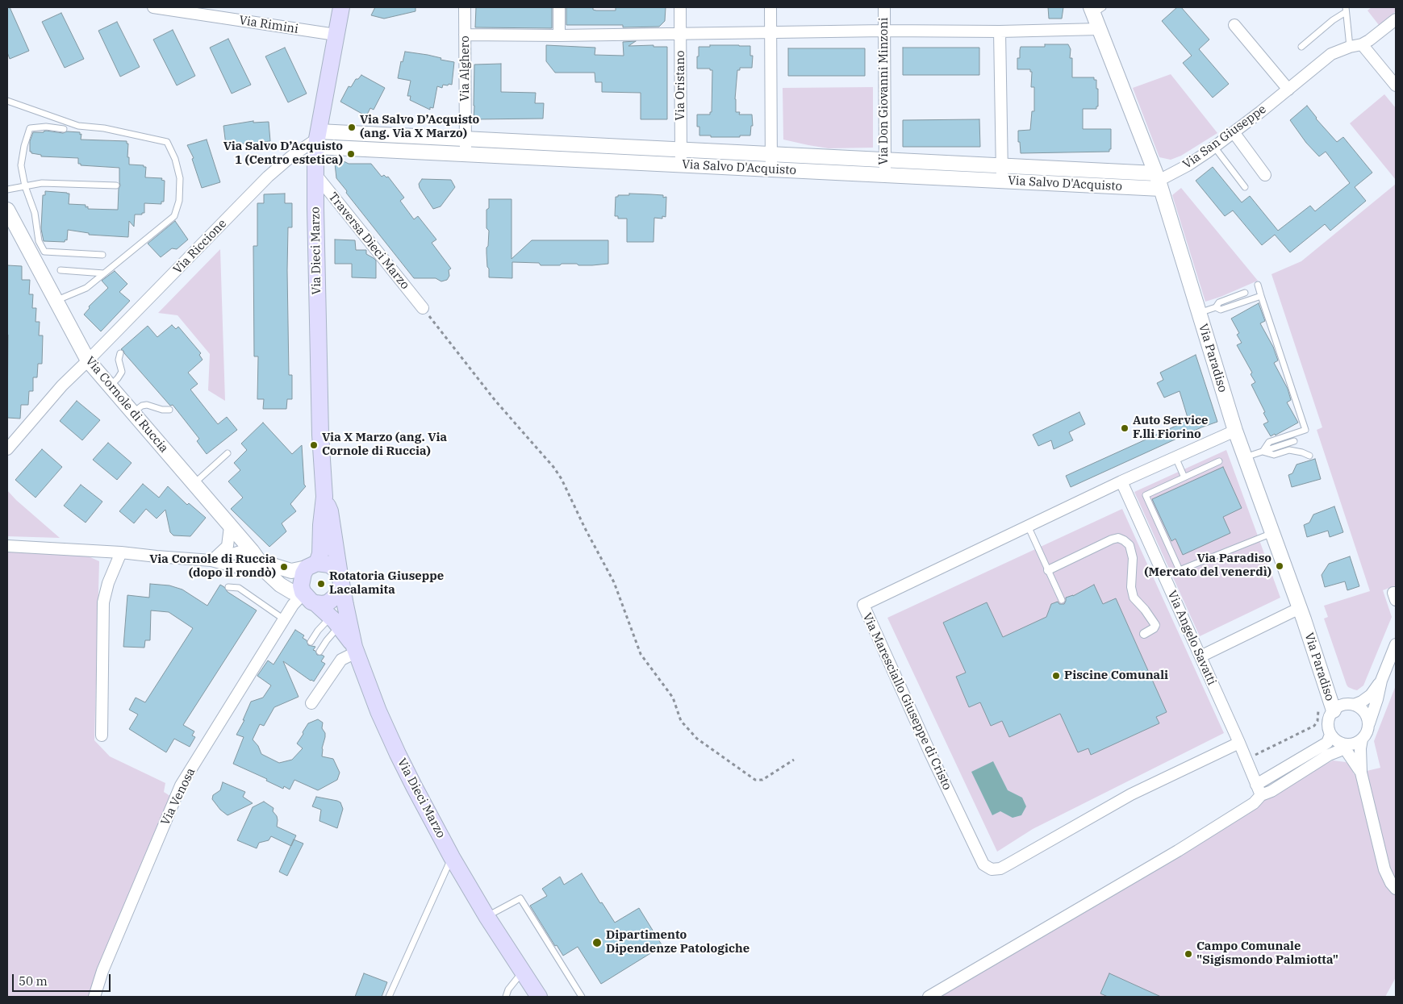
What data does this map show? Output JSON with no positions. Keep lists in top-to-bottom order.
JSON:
{
  "streets": {
    "main road": ["Via Dieci Marzo"],
    "street": [
      "Via Rimini",
      "Via Alghero",
      "Via Oristano",
      "Via Don Giovanni Minzoni",
      "Via San Giuseppe",
      "Via Salvo D'Acquisto",
      "Traversa Dieci Marzo",
      "Via Riccione",
      "Via Paradiso",
      "Via Cornole di Ruccia",
      "Via Angelo Savatti",
      "Via Maresciallo Giuseppe di Cristo",
      "Via Venosa"
    ]
  },
  "crossings": [
    ["Via Rimini", "Via Dieci Marzo"],
    ["Via Alghero", "Via Salvo D'Acquisto"],
    ["Via Oristano", "Via Salvo D'Acquisto"],
    ["Via Don Giovanni Minzoni", "Via Salvo D'Acquisto"],
    ["Via San Giuseppe", "Via Salvo D'Acquisto"],
    ["Via San Giuseppe", "Via Paradiso"],
    ["Via Salvo D'Acquisto", "Via Riccione"],
    ["Via Salvo D'Acquisto", "Via Dieci Marzo"],
    ["Via Salvo D'Acquisto", "Via Paradiso"],
    ["Traversa Dieci Marzo", "Via Dieci Marzo"],
    ["Via Riccione", "Via Dieci Marzo"],
    ["Via Riccione", "Via Cornole di Ruccia"],
    ["Via Dieci Marzo", "Via Cornole di Ruccia"],
    ["Via Dieci Marzo", "Via Venosa"],
    ["Via Paradiso", "Via Maresciallo Giuseppe di Cristo"],
    ["Via Cornole di Ruccia", "Via Venosa"],
    ["Via Angelo Savatti", "Via Maresciallo Giuseppe di Cristo"]
  ],
  "places": [
    "Via Salvo D’Acquisto (ang. Via X Marzo)",
    "Via Salvo D’Acquisto 1 (Centro estetica)",
    "Auto Service F.lli Fiorino",
    "Via X Marzo (ang. Via Cornole di Ruccia)",
    "Via Paradiso (Mercato del venerdì)",
    "Via Cornole di Ruccia (dopo il rondò)",
    "Rotatoria Giuseppe Lacalamita",
    "Piscine Comunali",
    "Dipartimento Dipendenze Patologiche",
    "Campo Comunale \"Sigismondo Palmiotta\""
  ],
  "scale_bar": "50 m"
}
